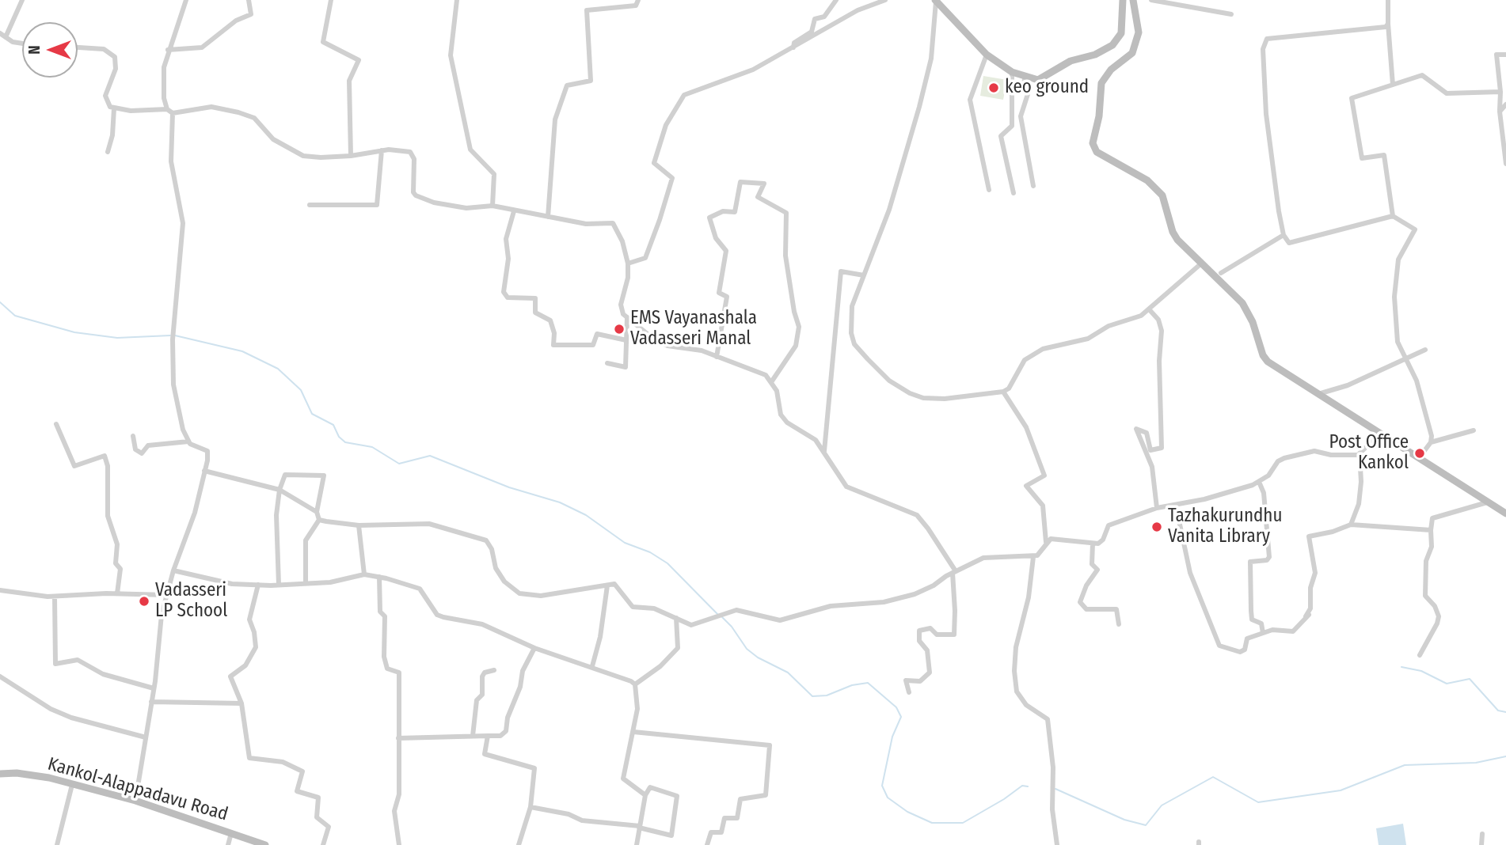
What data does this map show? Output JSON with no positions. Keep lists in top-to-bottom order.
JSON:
{
  "streets": {
    "main road": ["Kankol-Alappadavu Road"]
  },
  "places": [
    "keo ground",
    "EMS Vayanashala Vadasseri Manal",
    "Post Office Kankol",
    "Tazhakurundhu Vanita Library",
    "Vadasseri LP School"
  ],
  "north": "left"
}
